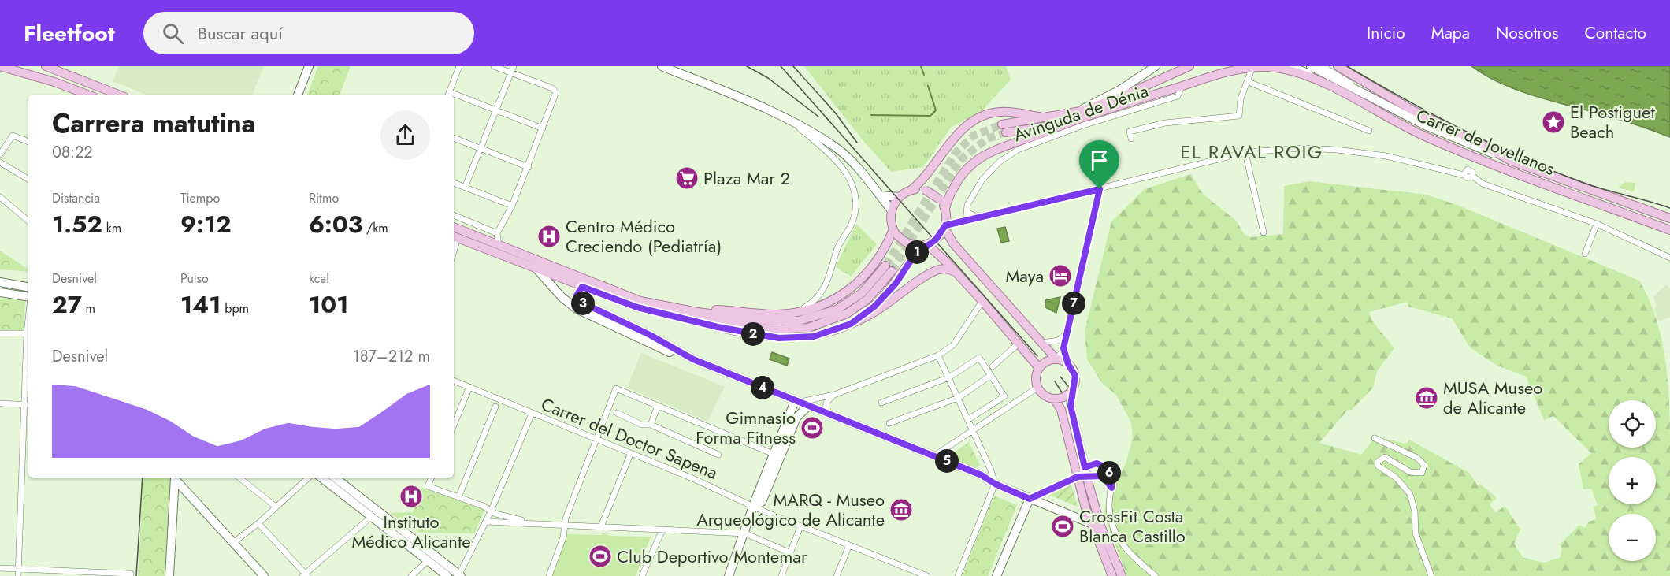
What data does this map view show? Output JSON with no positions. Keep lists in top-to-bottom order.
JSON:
{
  "streets": {
    "main road": ["Avinguda de Dénia", "Carrer de Jovellanos"],
    "street": ["Carrer del Doctor Sapena"]
  },
  "crossings": [
    ["Avinguda de Dénia", "Carrer de Jovellanos"]
  ],
  "districts": ["EL RAVAL ROIG"],
  "places": {
    "place": ["El Postiguet Beach"],
    "supermarket": ["Plaza Mar 2"],
    "hospital": ["Centro Médico Creciendo (Pediatría)", "Instituto Médico Alicante"],
    "hotel": ["Maya"],
    "museum": ["MUSA Museo de Alicante", "MARQ - Museo Arqueológico de Alicante"],
    "sports": ["Gimnasio Forma Fitness", "CrossFit Costa Blanca Castillo", "Club Deportivo Montemar"]
  },
  "page": {
    "header": "Fleetfoot",
    "search": "Buscar aquí",
    "nav": [
      "Inicio",
      "Mapa",
      "Nosotros",
      "Contacto"
    ],
    "heading": ["Carrera matutina", "08:22"],
    "stats": [
      ["Distancia", "1.52 km"],
      ["Tiempo", "9:12"],
      ["Ritmo", "6:03 /km"],
      ["Desnivel", "27 m"],
      ["Pulso", "141 bpm"],
      ["kcal", "101"]
    ],
    "pins": [
      "1",
      "3",
      "7",
      "2",
      "4",
      "5",
      "6"
    ],
    "chart": ["Desnivel", "187–212 m"],
    "map_buttons": ["+", "−"]
  }
}
